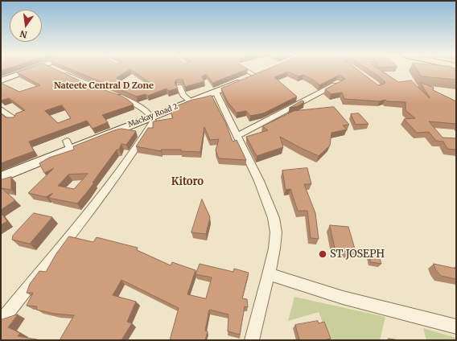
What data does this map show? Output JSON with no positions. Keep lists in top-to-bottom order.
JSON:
{
  "streets": {
    "street": ["Mackay Road 2"]
  },
  "districts": ["Nateete Central D Zone", "Kitoro"],
  "places": ["ST JOSEPH"],
  "north": "bottom"
}
